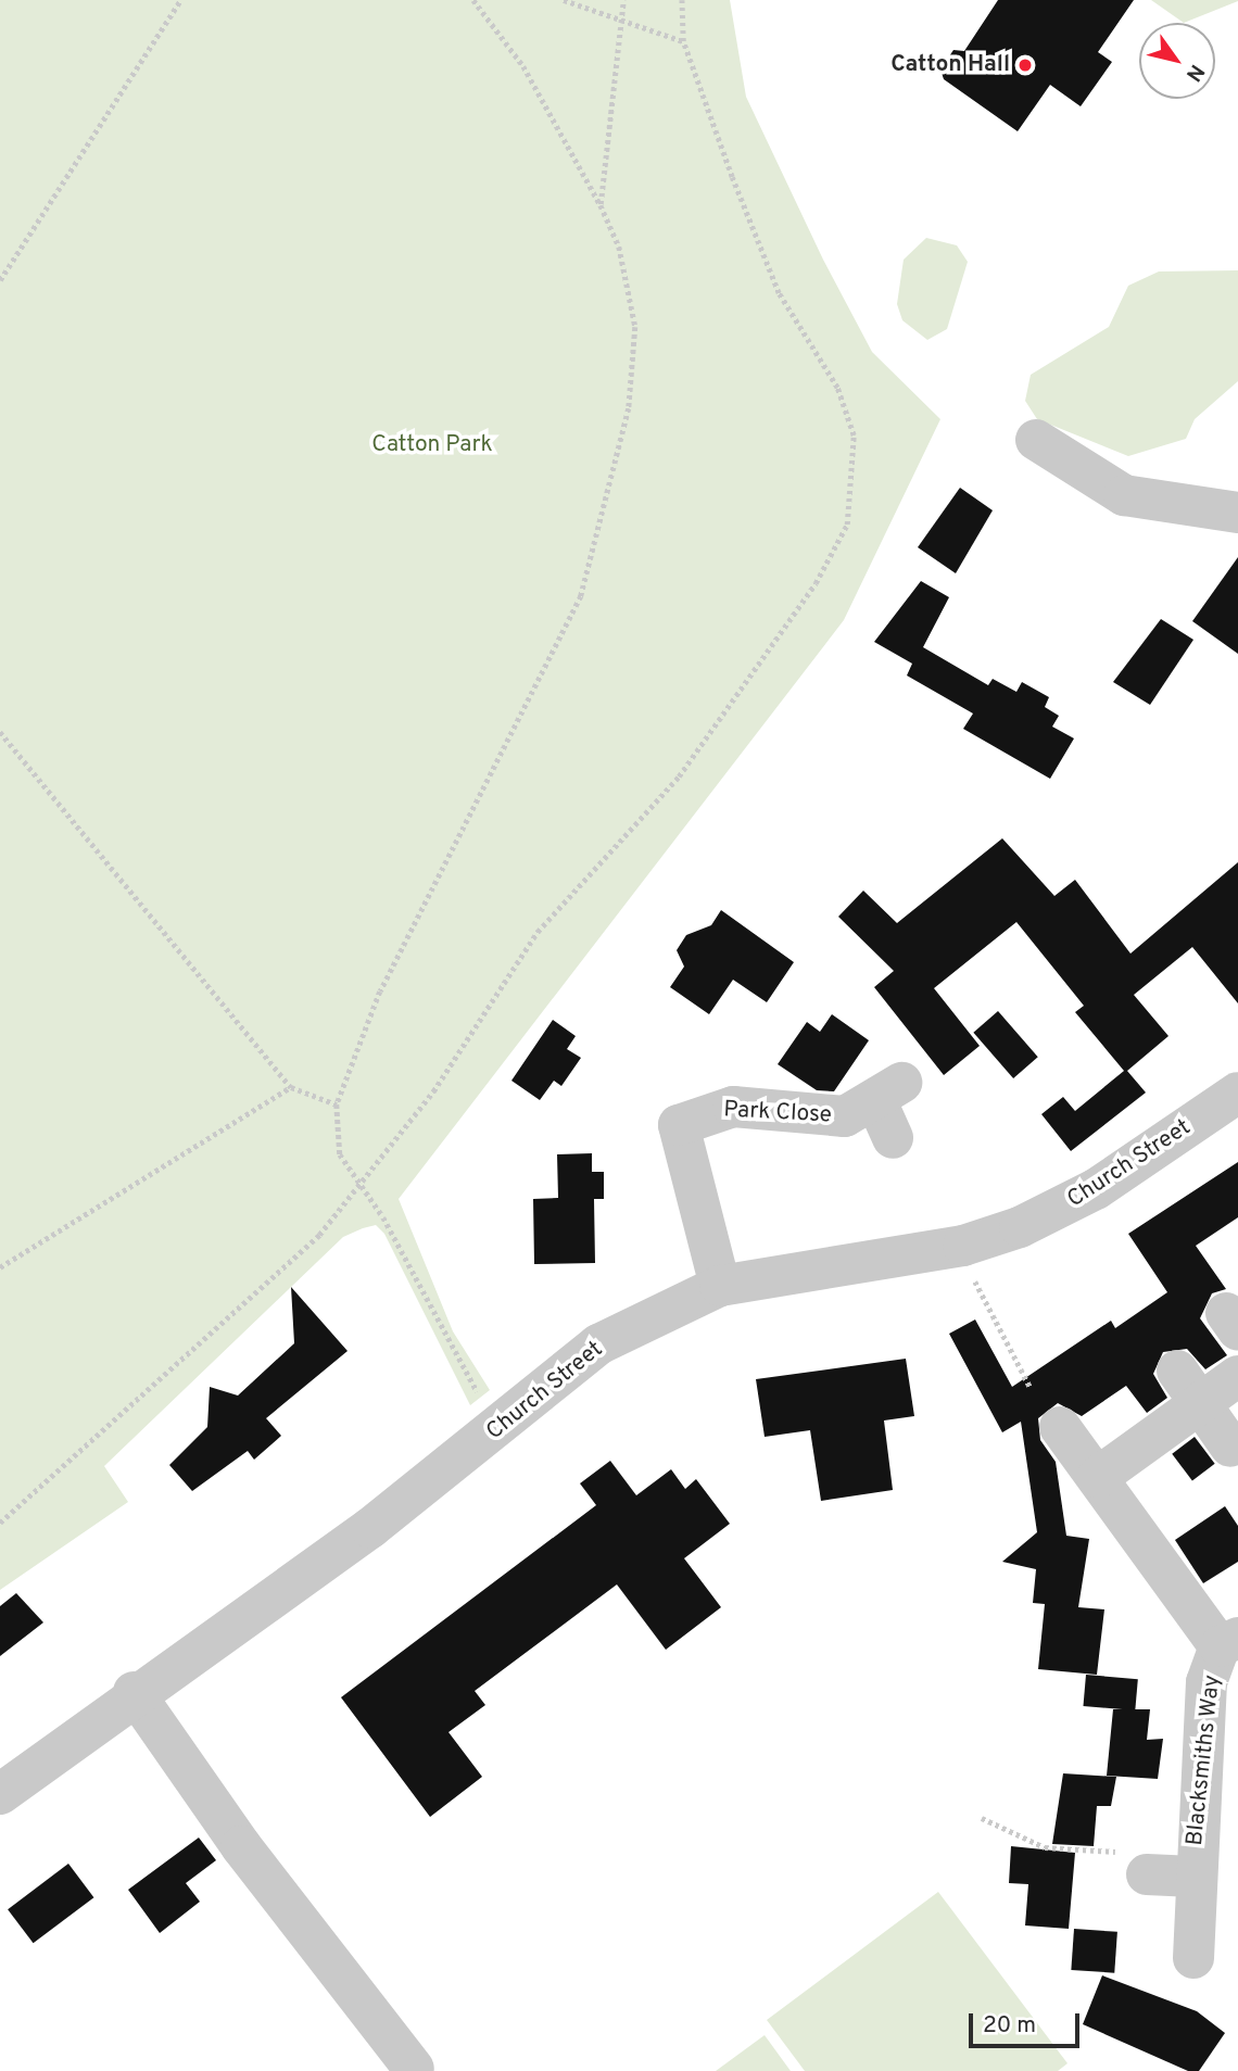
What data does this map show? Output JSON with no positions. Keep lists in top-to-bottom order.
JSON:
{
  "streets": {
    "street": ["Park Close", "Church Street", "Blacksmiths Way"]
  },
  "crossings": [
    ["Park Close", "Church Street"]
  ],
  "parks": ["Catton Park"],
  "places": ["Catton Hall"],
  "scale_bar": "20 m",
  "north": "bottom right"
}
